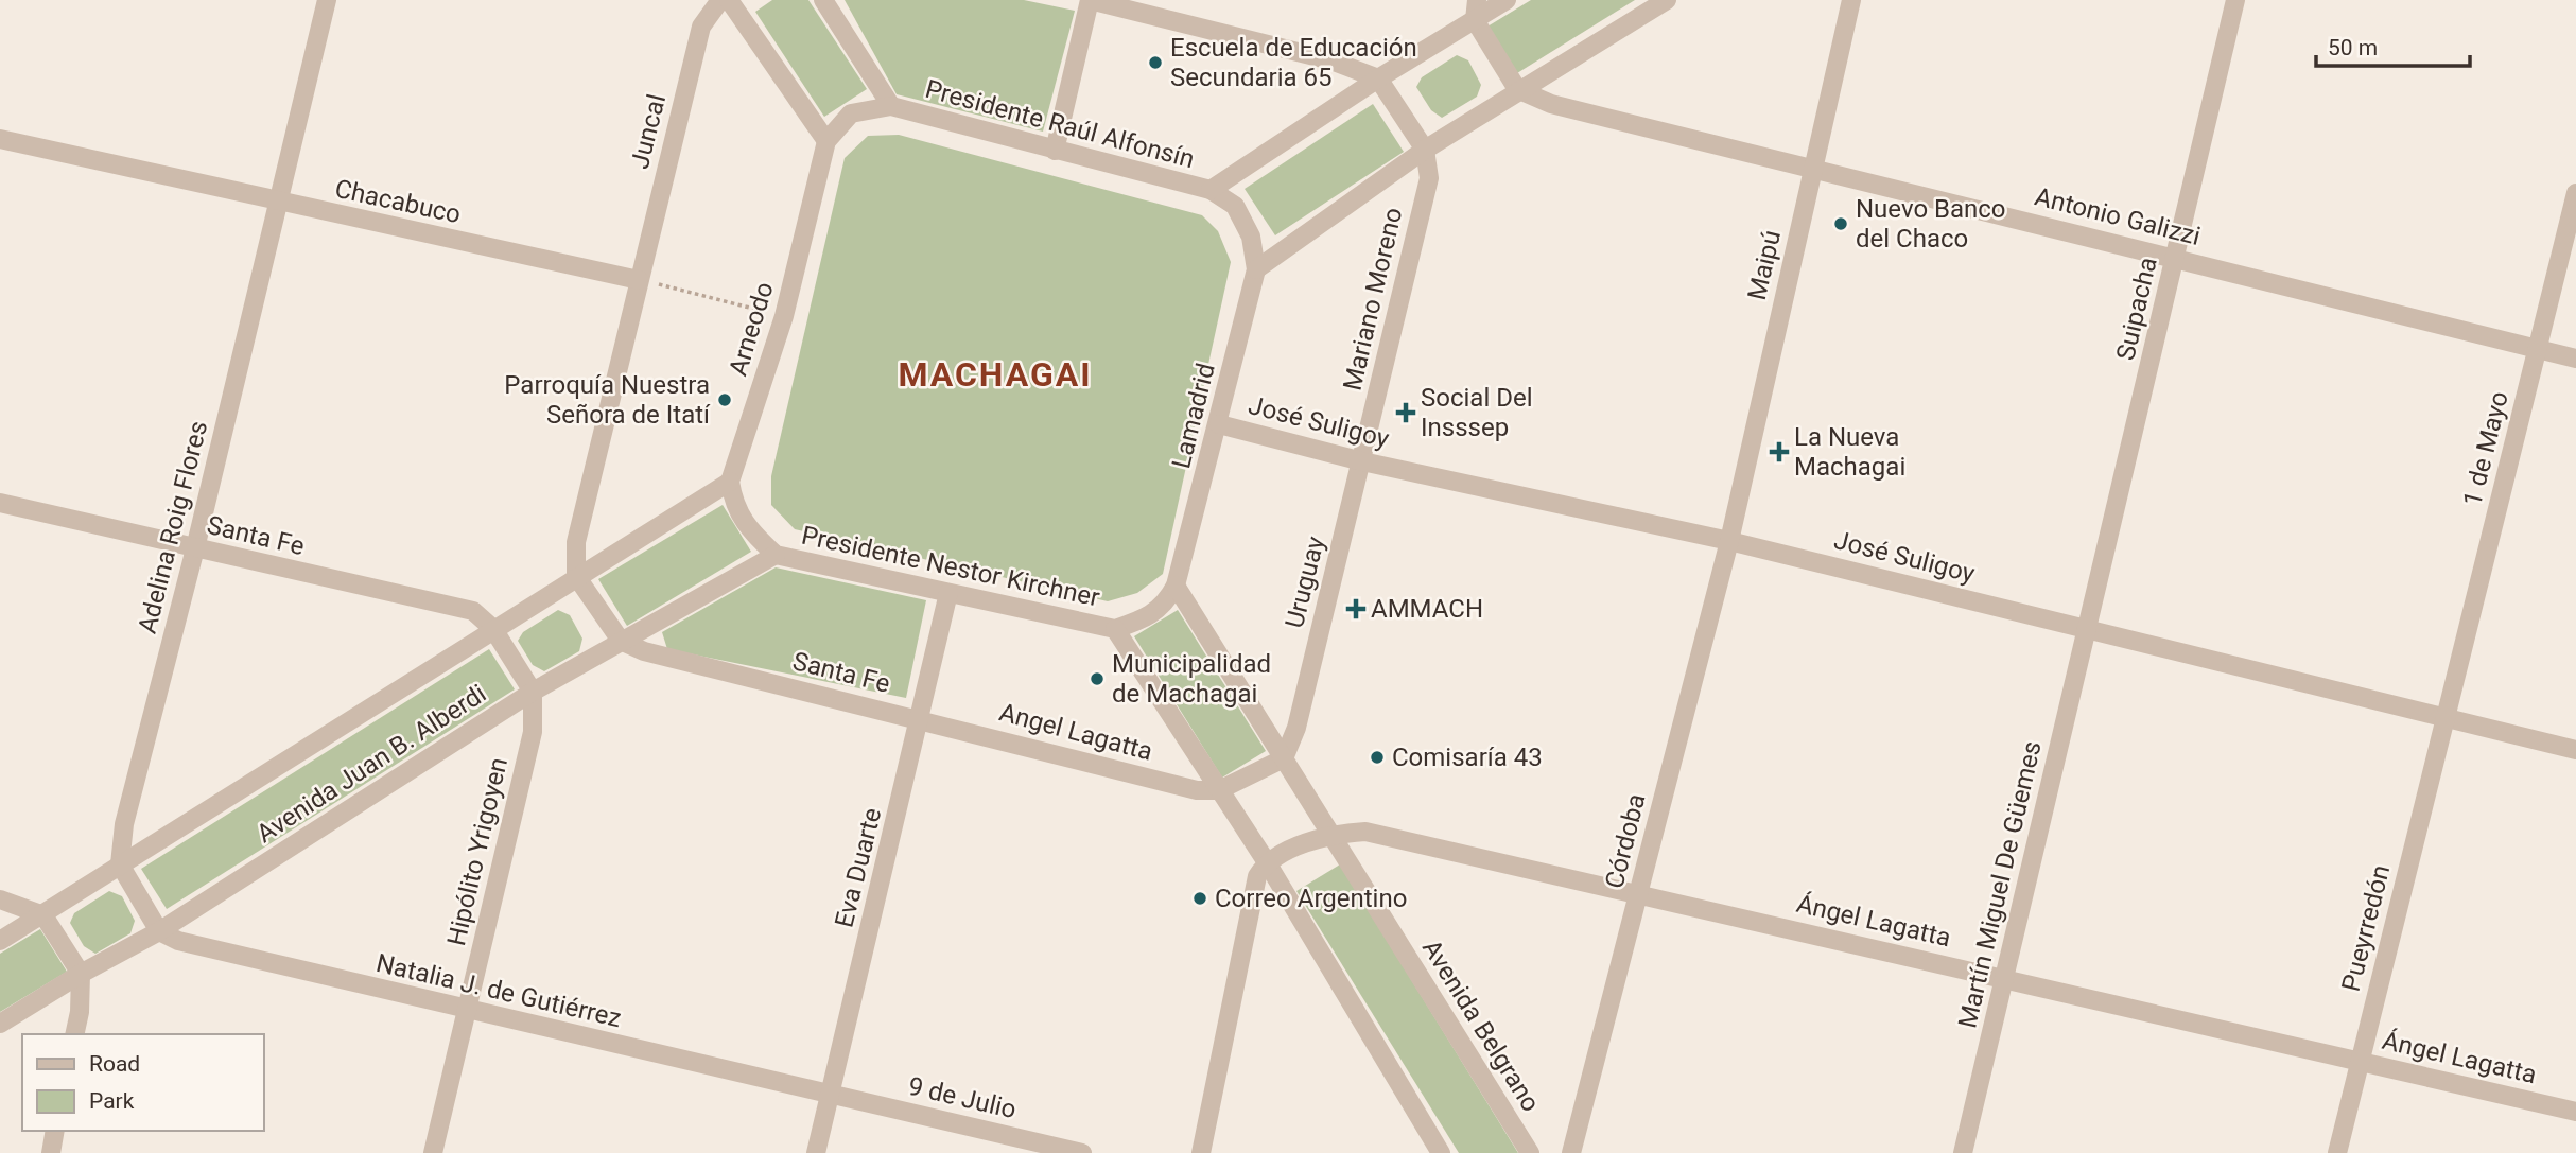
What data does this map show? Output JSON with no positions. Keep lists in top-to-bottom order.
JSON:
{
  "streets": {
    "street": [
      "Presidente Raúl Alfonsín",
      "Juncal",
      "Chacabuco",
      "Antonio Galizzi",
      "Maipú",
      "Mariano Moreno",
      "Suipacha",
      "Arneodo",
      "Lamadrid",
      "José Suligoy",
      "1 de Mayo",
      "Adelina Roig Flores",
      "Santa Fe",
      "Presidente Nestor Kirchner",
      "Uruguay",
      "Angel Lagatta",
      "Avenida Juan B. Alberdi",
      "Córdoba",
      "Hipólito Yrigoyen",
      "Eva Duarte",
      "Martín Miguel De Güemes",
      "Ángel Lagatta",
      "Pueyrredón",
      "Natalia J. de Gutiérrez",
      "Avenida Belgrano",
      "9 de Julio"
    ]
  },
  "crossings": [
    ["Presidente Raúl Alfonsín", "Arneodo"],
    ["Presidente Raúl Alfonsín", "Lamadrid"],
    ["Juncal", "Chacabuco"],
    ["Chacabuco", "Adelina Roig Flores"],
    ["Antonio Galizzi", "Maipú"],
    ["Antonio Galizzi", "Suipacha"],
    ["Antonio Galizzi", "1 de Mayo"],
    ["Maipú", "José Suligoy"],
    ["Maipú", "Córdoba"],
    ["Mariano Moreno", "José Suligoy"],
    ["Mariano Moreno", "Uruguay"],
    ["Suipacha", "José Suligoy"],
    ["Suipacha", "Martín Miguel De Güemes"],
    ["Arneodo", "Presidente Nestor Kirchner"],
    ["Arneodo", "Avenida Juan B. Alberdi"],
    ["Lamadrid", "José Suligoy"],
    ["Lamadrid", "Presidente Nestor Kirchner"],
    ["Lamadrid", "Avenida Belgrano"],
    ["José Suligoy", "1 de Mayo"],
    ["José Suligoy", "Uruguay"],
    ["José Suligoy", "Córdoba"],
    ["José Suligoy", "Martín Miguel De Güemes"],
    ["José Suligoy", "Pueyrredón"],
    ["1 de Mayo", "Pueyrredón"],
    ["Adelina Roig Flores", "Santa Fe"],
    ["Adelina Roig Flores", "Avenida Juan B. Alberdi"],
    ["Santa Fe", "Angel Lagatta"],
    ["Santa Fe", "Avenida Juan B. Alberdi"],
    ["Santa Fe", "Eva Duarte"],
    ["Presidente Nestor Kirchner", "Avenida Juan B. Alberdi"],
    ["Presidente Nestor Kirchner", "Eva Duarte"],
    ["Uruguay", "Avenida Belgrano"],
    ["Angel Lagatta", "Eva Duarte"],
    ["Avenida Juan B. Alberdi", "Hipólito Yrigoyen"],
    ["Avenida Juan B. Alberdi", "Natalia J. de Gutiérrez"],
    ["Córdoba", "Ángel Lagatta"],
    ["Hipólito Yrigoyen", "Natalia J. de Gutiérrez"],
    ["Eva Duarte", "Natalia J. de Gutiérrez"],
    ["Eva Duarte", "9 de Julio"],
    ["Martín Miguel De Güemes", "Ángel Lagatta"],
    ["Ángel Lagatta", "Pueyrredón"],
    ["Ángel Lagatta", "Avenida Belgrano"],
    ["Natalia J. de Gutiérrez", "9 de Julio"]
  ],
  "districts": ["MACHAGAI"],
  "places": {
    "other": [
      "Escuela de Educación Secundaria 65",
      "Nuevo Banco del Chaco",
      "Parroquía Nuestra Señora de Itatí",
      "Municipalidad de Machagai",
      "Comisaría 43",
      "Correo Argentino"
    ],
    "health": ["Social Del Insssep", "La Nueva Machagai", "AMMACH"]
  },
  "legend": ["Road", "Park"],
  "scale_bar": "50 m"
}
